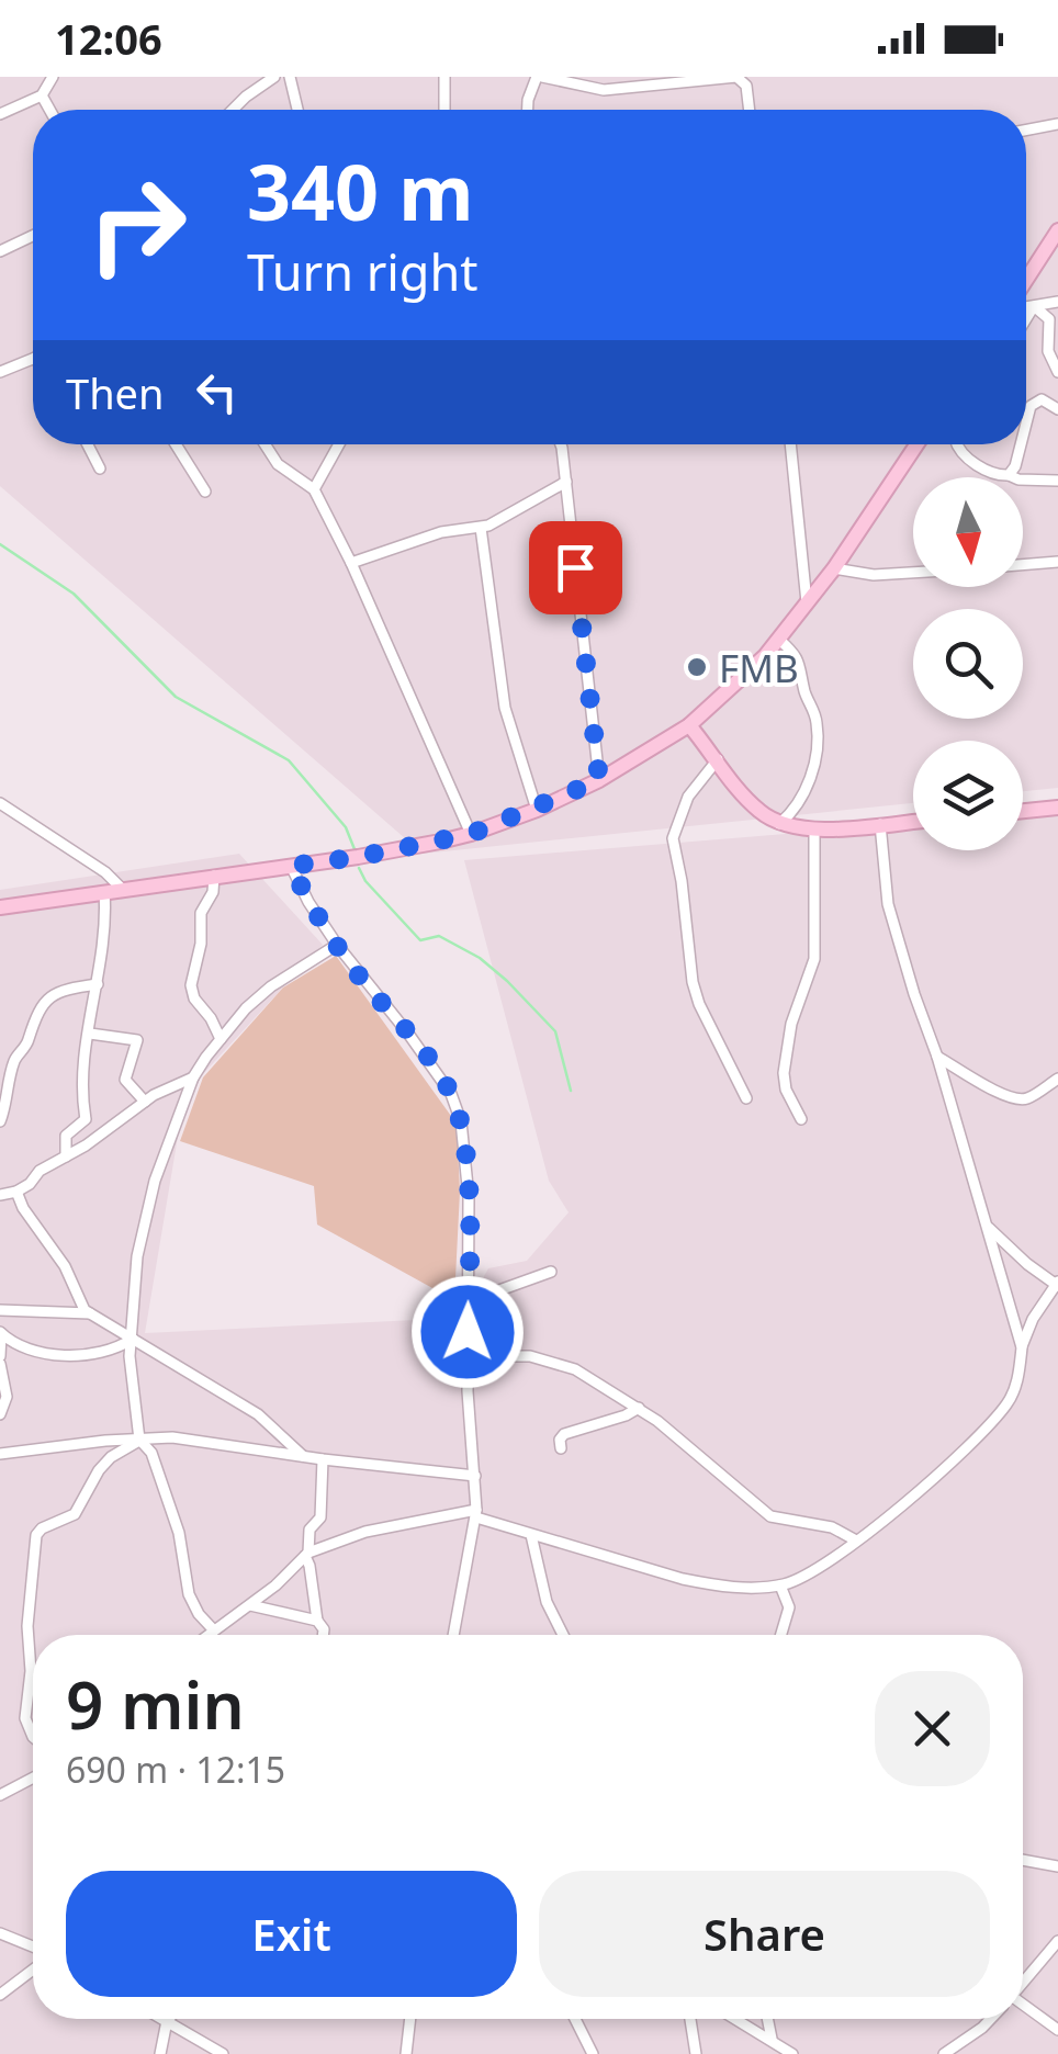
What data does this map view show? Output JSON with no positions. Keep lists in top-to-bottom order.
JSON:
{
  "places": ["FMB"],
  "north": "bottom",
  "page": {
    "status": "12:06",
    "turn": ["340 m", "Turn right"],
    "then": "Then",
    "heading": ["9 min", "690 m · 12:15"],
    "buttons": ["Exit", "Share"]
  }
}
